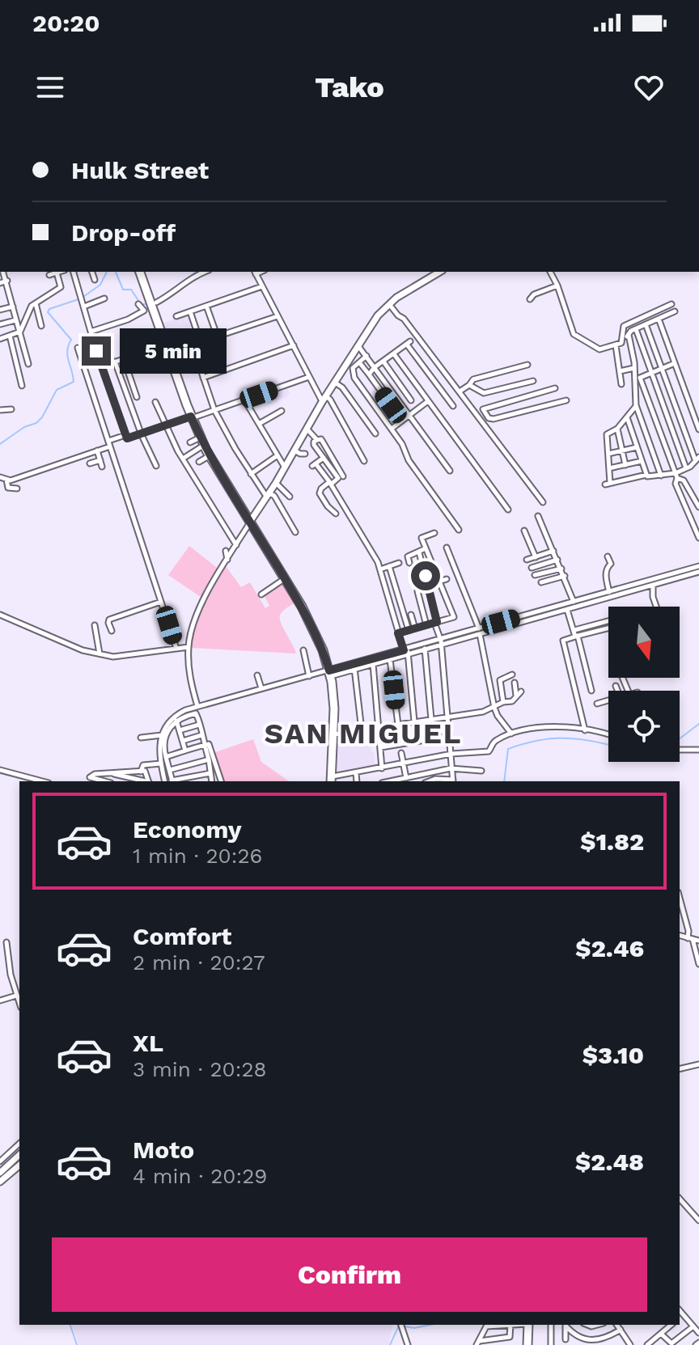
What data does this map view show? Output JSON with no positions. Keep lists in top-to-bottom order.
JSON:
{
  "districts": ["SAN MIGUEL"],
  "north": "bottom",
  "page": {
    "status": "20:20",
    "header": "Tako",
    "banner": ["Hulk Street", "Drop-off"],
    "bubble": "5 min",
    "list": [
      {
        "name": "Economy",
        "note": "1 min · 20:26",
        "value": "$1.82"
      },
      {
        "name": "Comfort",
        "note": "2 min · 20:27",
        "value": "$2.46"
      },
      {
        "name": "XL",
        "note": "3 min · 20:28",
        "value": "$3.10"
      },
      {
        "name": "Moto",
        "note": "4 min · 20:29",
        "value": "$2.48"
      }
    ],
    "buttons": "Confirm"
  }
}
